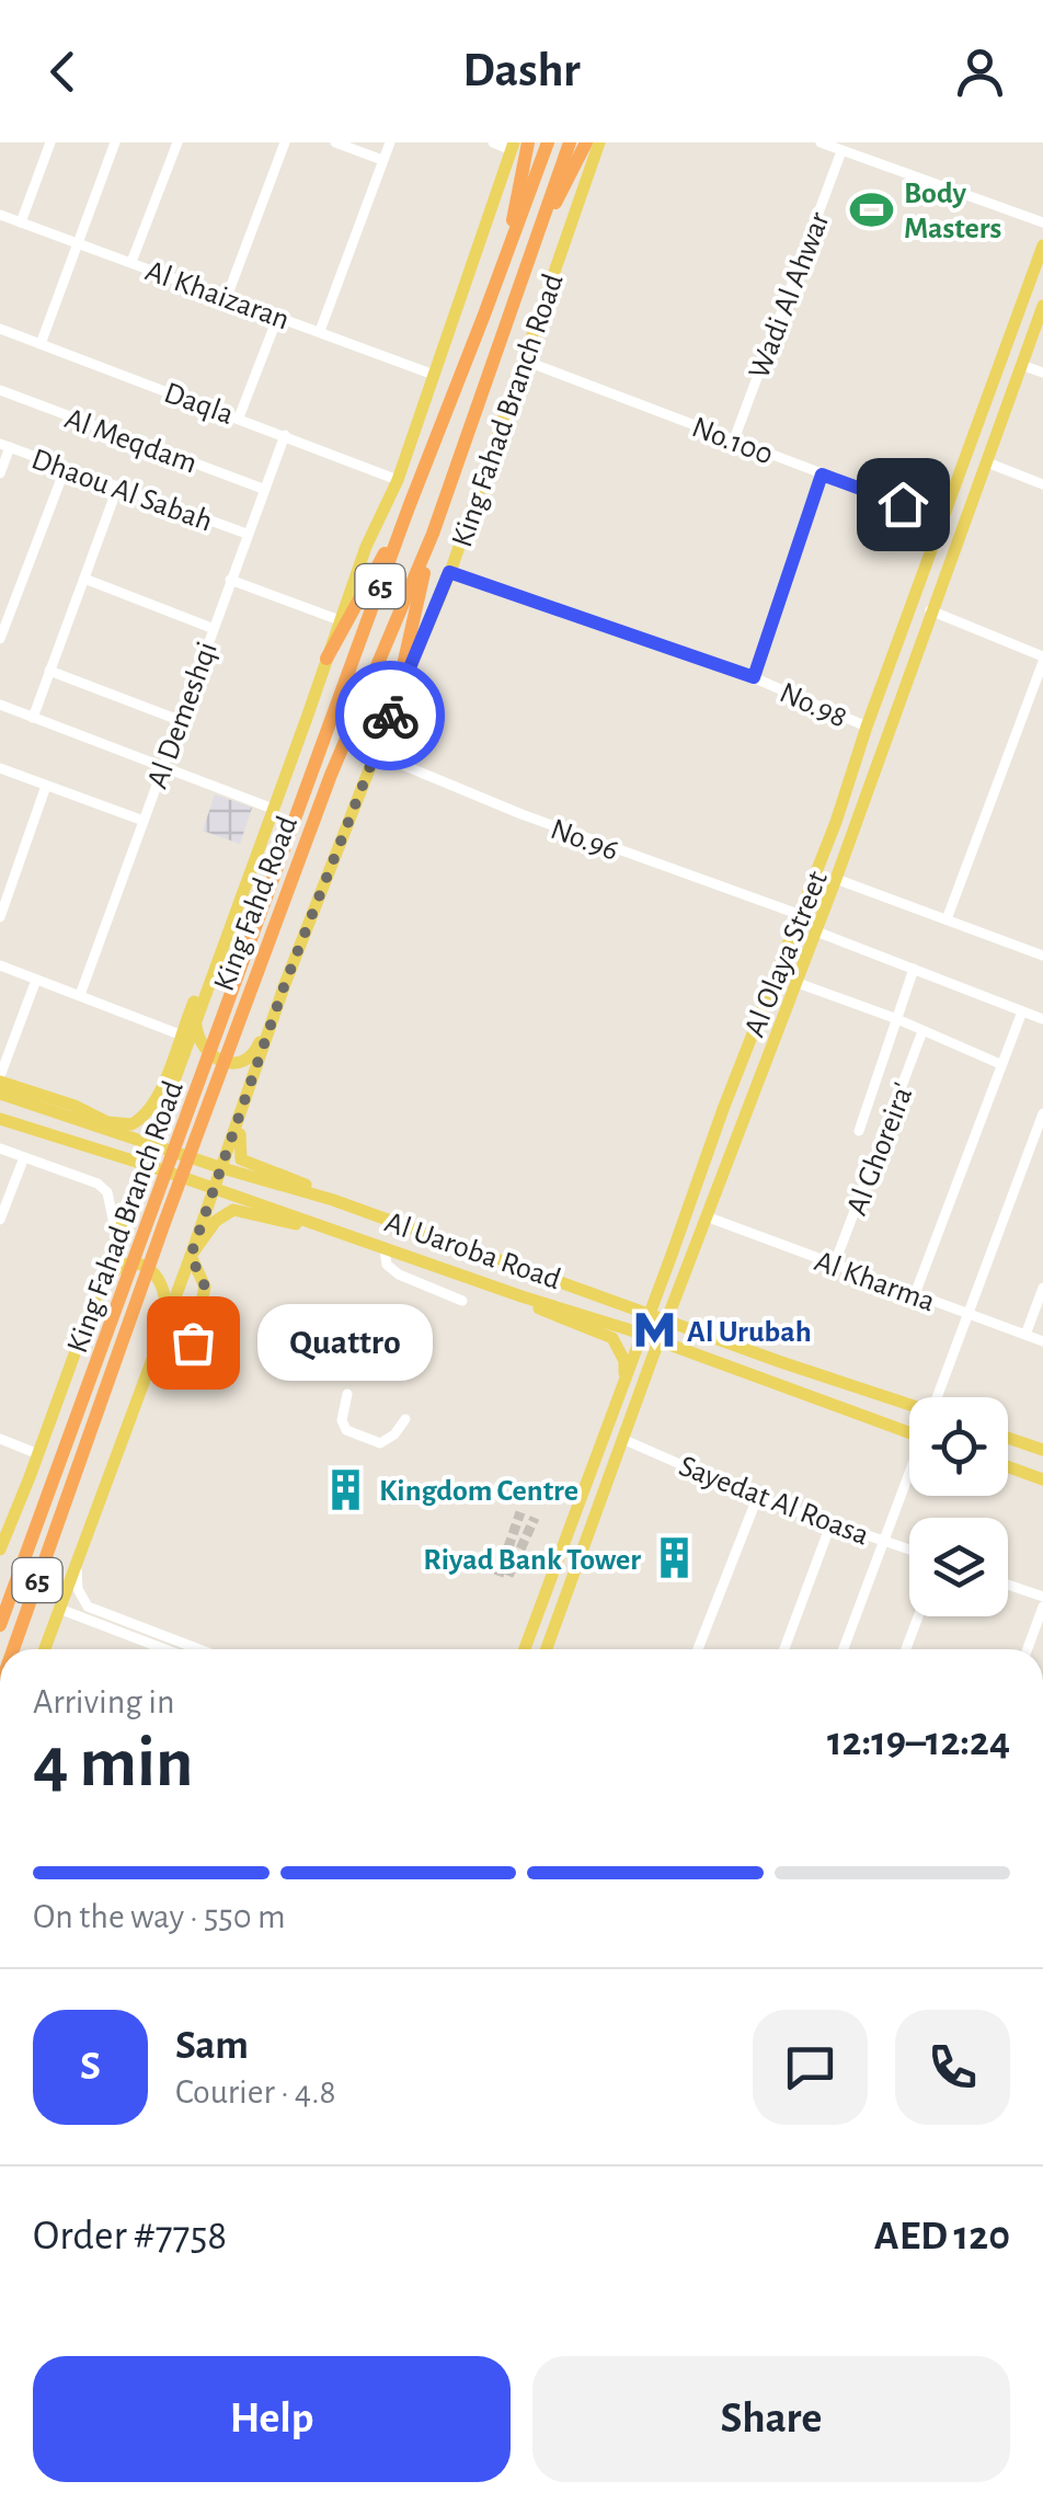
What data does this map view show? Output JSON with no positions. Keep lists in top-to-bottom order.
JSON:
{
  "streets": {
    "highway": ["65", "King Fahd Road"],
    "main road": ["King Fahad Branch Road", "Al Olaya Street", "Al Uaroba Road"],
    "street": [
      "Al Khaizaran",
      "Wadi Al Ahwar",
      "Daqla",
      "Al Meqdam",
      "No.100",
      "Dhaou Al Sabah",
      "No.98",
      "Al Demeshqi",
      "No.96",
      "Al Ghoreira'",
      "Al Kharma",
      "Sayedat Al Roasa"
    ]
  },
  "crossings": [
    ["Al Khaizaran", "King Fahad Branch Road"],
    ["Wadi Al Ahwar", "No.100"],
    ["Daqla", "King Fahad Branch Road"],
    ["Daqla", "Al Demeshqi"],
    ["King Fahad Branch Road", "No.100"],
    ["King Fahad Branch Road", "No.98"],
    ["King Fahad Branch Road", "No.96"],
    ["King Fahad Branch Road", "Al Uaroba Road"],
    ["Al Meqdam", "Al Demeshqi"],
    ["No.100", "Al Olaya Street"],
    ["Dhaou Al Sabah", "Al Demeshqi"],
    ["No.98", "Al Olaya Street"],
    ["No.96", "Al Olaya Street"],
    ["Al Olaya Street", "Al Uaroba Road"],
    ["Al Olaya Street", "Al Kharma"],
    ["Al Olaya Street", "Sayedat Al Roasa"],
    ["Al Ghoreira'", "Al Kharma"]
  ],
  "places": {
    "sports": ["Body Masters"],
    "metro station": ["Al Urubah"],
    "other": ["Quattro"],
    "building": ["Kingdom Centre", "Riyad Bank Tower"]
  },
  "page": {
    "header": "Dashr",
    "bubble": "Quattro",
    "heading": ["4 min", "Arriving in", "12:19–12:24"],
    "panel": [
      "Sam",
      "Courier · 4.8",
      "Order #7758",
      "AED 120"
    ],
    "bar": "On the way · 550 m",
    "round": "S",
    "buttons": ["Help", "Share"]
  }
}
